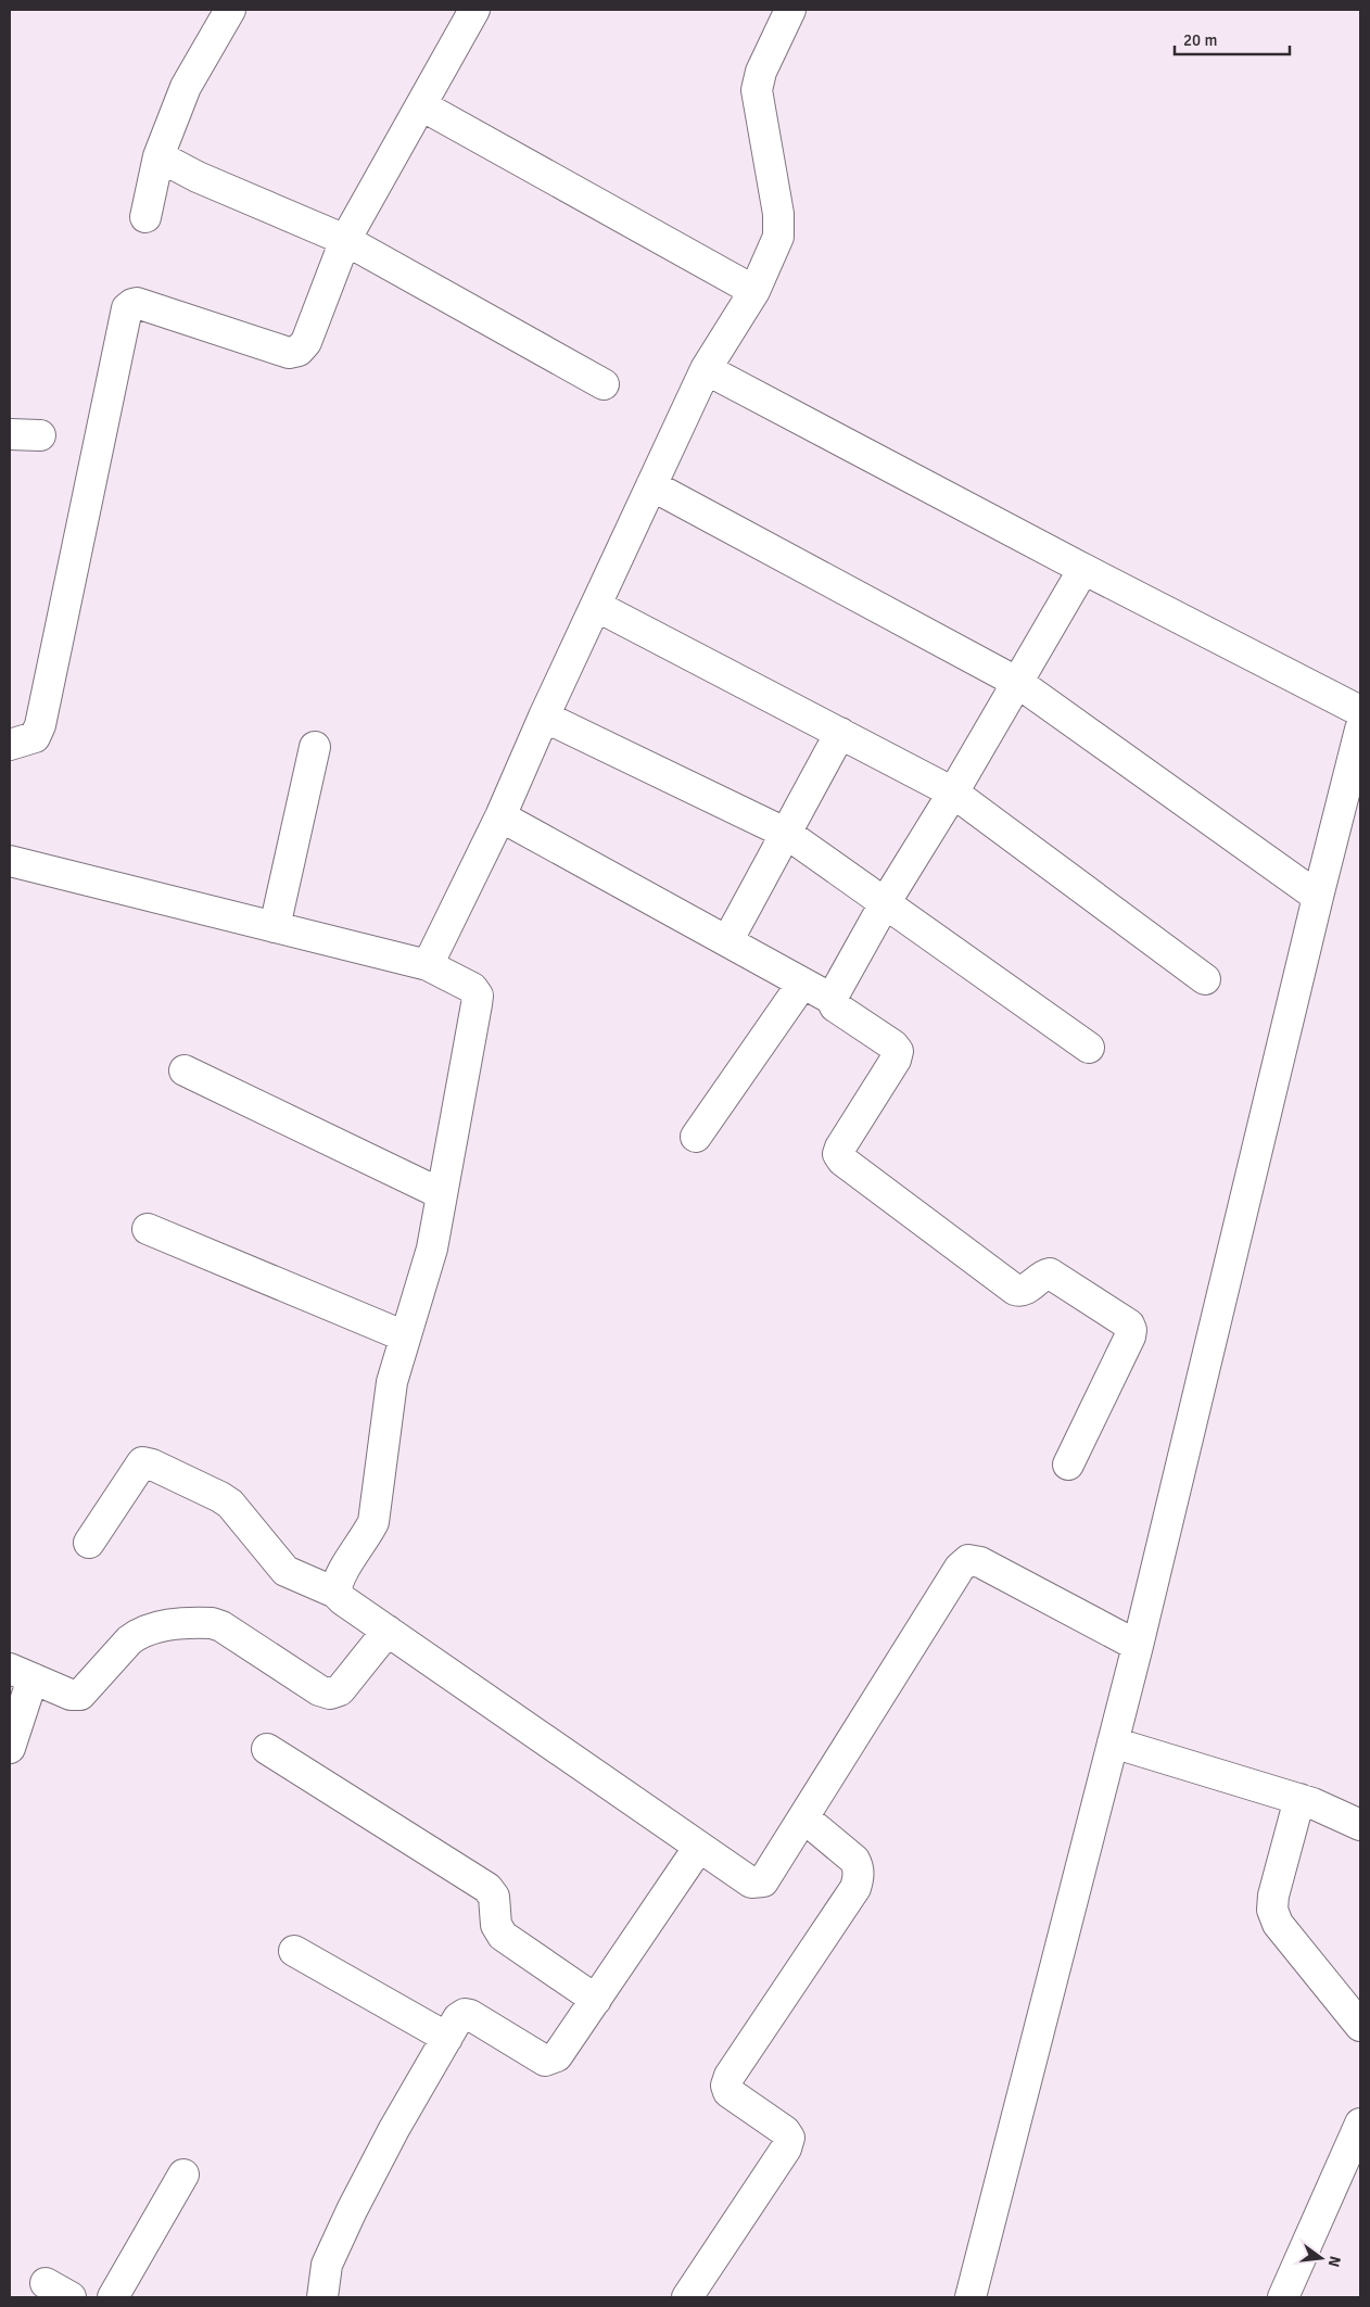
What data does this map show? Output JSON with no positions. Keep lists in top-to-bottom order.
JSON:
{
  "scale_bar": "20 m",
  "north": "right"
}
